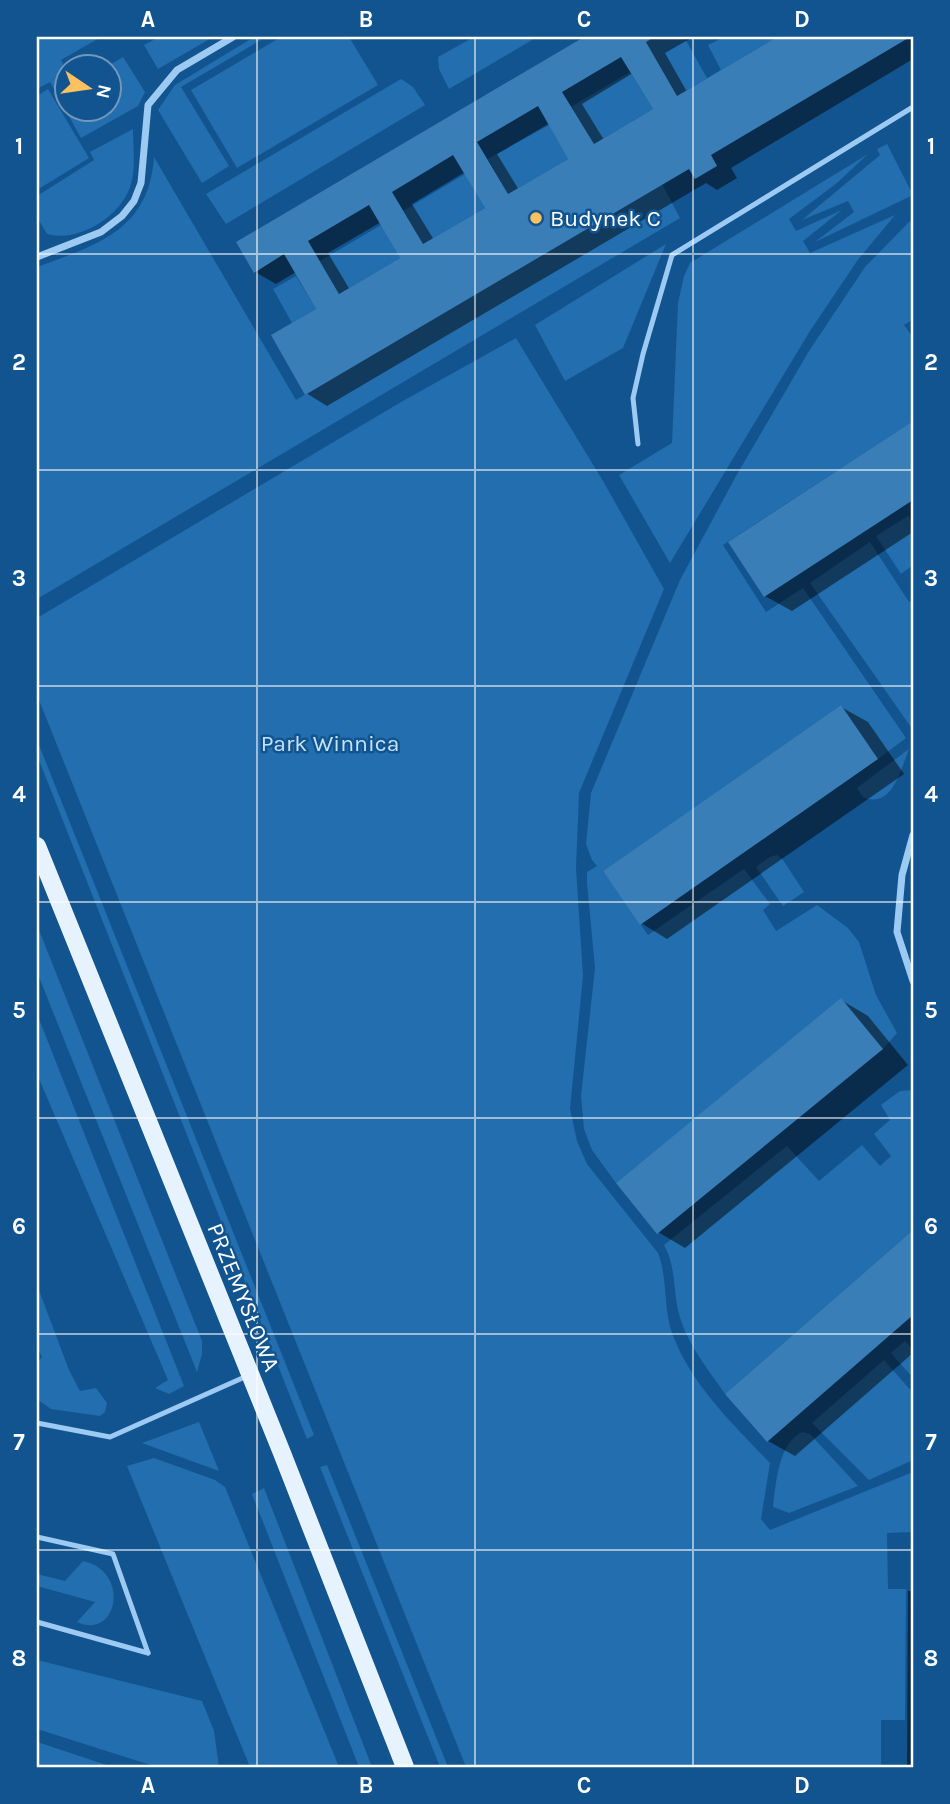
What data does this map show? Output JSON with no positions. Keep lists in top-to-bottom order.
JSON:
{
  "streets": {
    "main road": ["PRZEMYSŁOWA"]
  },
  "parks": ["Park Winnica"],
  "places": ["Budynek C"],
  "north": "right",
  "grid": {
    "columns": [
      "A",
      "B",
      "C",
      "D"
    ],
    "rows": [
      "1",
      "2",
      "3",
      "4",
      "5",
      "6",
      "7",
      "8"
    ]
  }
}
